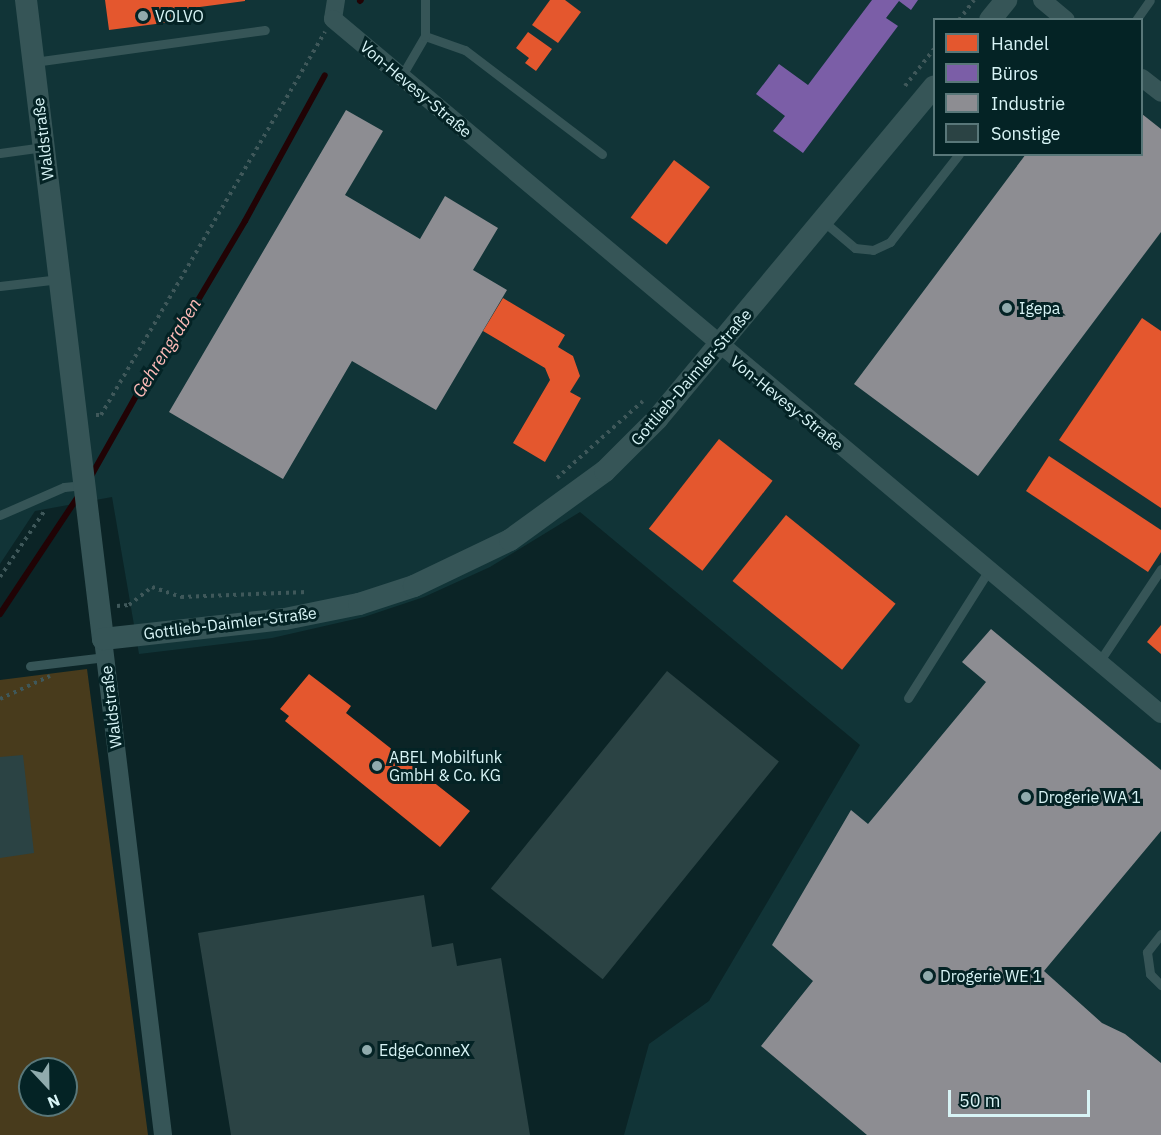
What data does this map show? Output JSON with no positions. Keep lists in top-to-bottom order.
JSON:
{
  "streets": {
    "street": ["Von-Hevesy-Straße", "Waldstraße", "Gottlieb-Daimler-Straße"]
  },
  "crossings": [
    ["Von-Hevesy-Straße", "Gottlieb-Daimler-Straße"],
    ["Waldstraße", "Gottlieb-Daimler-Straße"]
  ],
  "water": ["Gehrengraben"],
  "places": [
    "VOLVO",
    "Igepa",
    "ABEL Mobilfunk GmbH & Co. KG",
    "Drogerie WA 1",
    "Drogerie WE 1",
    "EdgeConneX"
  ],
  "legend": [
    "Handel",
    "Büros",
    "Industrie",
    "Sonstige"
  ],
  "scale_bar": "50 m",
  "north": "bottom"
}
